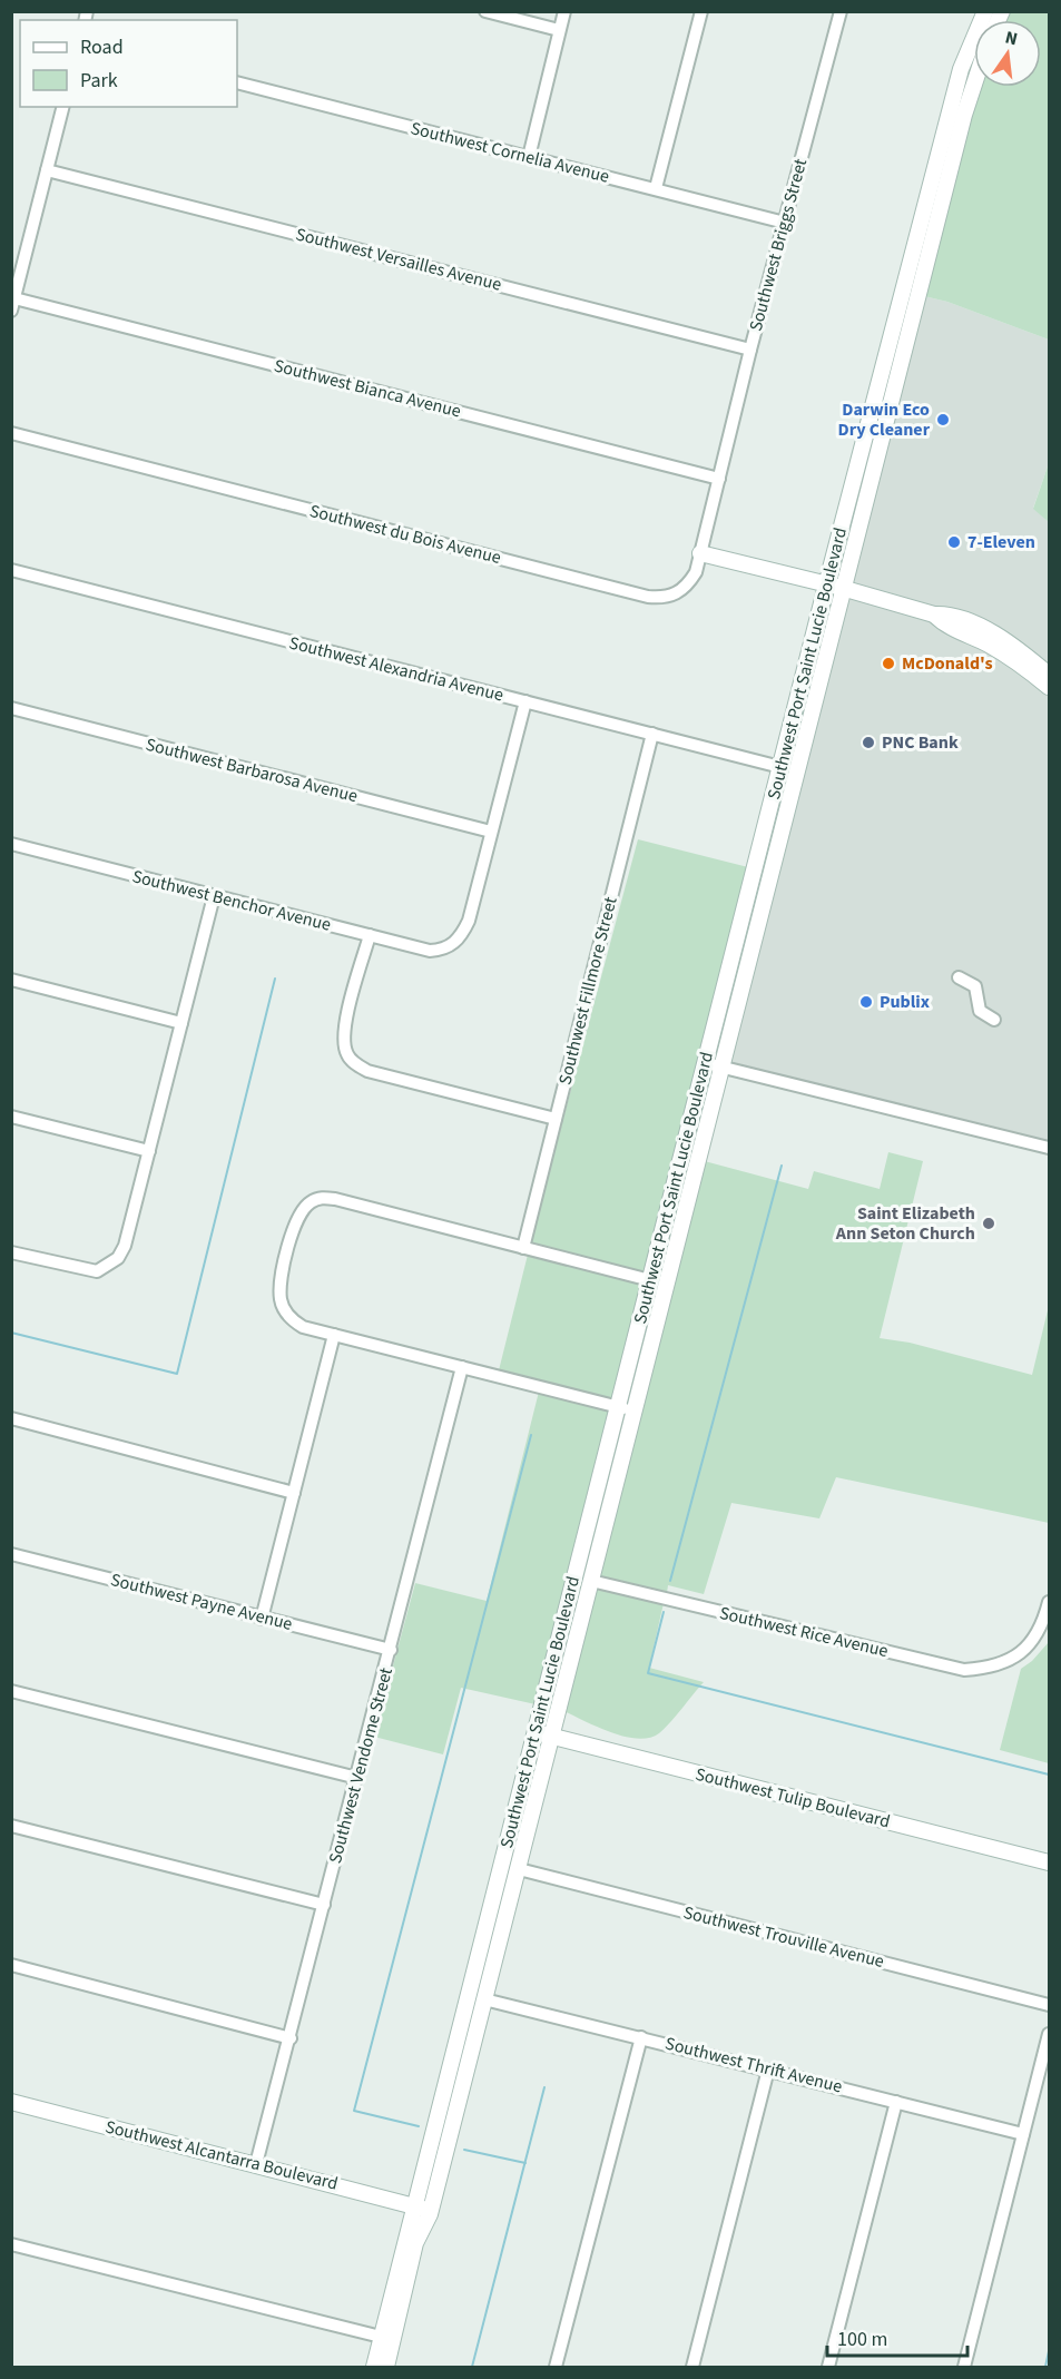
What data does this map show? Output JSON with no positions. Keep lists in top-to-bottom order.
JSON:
{
  "streets": {
    "main road": ["Southwest Port Saint Lucie Boulevard", "Southwest Tulip Boulevard", "Southwest Alcantarra Boulevard"],
    "street": [
      "Southwest Cornelia Avenue",
      "Southwest Briggs Street",
      "Southwest Versailles Avenue",
      "Southwest Bianca Avenue",
      "Southwest du Bois Avenue",
      "Southwest Alexandria Avenue",
      "Southwest Barbarosa Avenue",
      "Southwest Benchor Avenue",
      "Southwest Fillmore Street",
      "Southwest Payne Avenue",
      "Southwest Rice Avenue",
      "Southwest Vendome Street",
      "Southwest Trouville Avenue",
      "Southwest Thrift Avenue"
    ]
  },
  "crossings": [
    ["Southwest Cornelia Avenue", "Southwest Briggs Street"],
    ["Southwest Briggs Street", "Southwest Versailles Avenue"],
    ["Southwest Briggs Street", "Southwest Bianca Avenue"],
    ["Southwest Briggs Street", "Southwest du Bois Avenue"],
    ["Southwest Bianca Avenue", "Southwest du Bois Avenue"],
    ["Southwest Port Saint Lucie Boulevard", "Southwest Alexandria Avenue"],
    ["Southwest Port Saint Lucie Boulevard", "Southwest Rice Avenue"],
    ["Southwest Port Saint Lucie Boulevard", "Southwest Tulip Boulevard"],
    ["Southwest Port Saint Lucie Boulevard", "Southwest Trouville Avenue"],
    ["Southwest Port Saint Lucie Boulevard", "Southwest Thrift Avenue"],
    ["Southwest Port Saint Lucie Boulevard", "Southwest Alcantarra Boulevard"],
    ["Southwest Alexandria Avenue", "Southwest Fillmore Street"],
    ["Southwest Barbarosa Avenue", "Southwest Benchor Avenue"],
    ["Southwest Payne Avenue", "Southwest Vendome Street"],
    ["Southwest Vendome Street", "Southwest Alcantarra Boulevard"]
  ],
  "places": [
    "Darwin Eco Dry Cleaner",
    "7-Eleven",
    "McDonald's",
    "PNC Bank",
    "Publix",
    "Saint Elizabeth Ann Seton Church"
  ],
  "legend": ["Road", "Park"],
  "scale_bar": "100 m",
  "north": "top"
}
